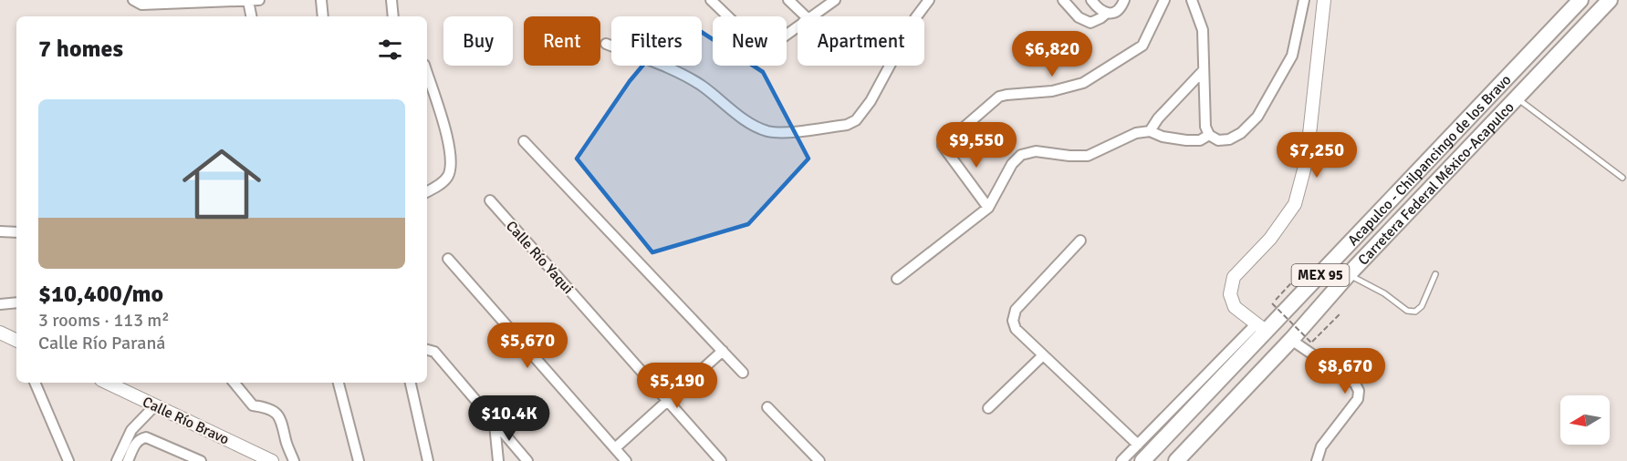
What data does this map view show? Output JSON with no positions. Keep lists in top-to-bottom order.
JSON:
{
  "streets": {
    "main road": ["Acapulco - Chilpancingo de los Bravo", "Carretera Federal México-Acapulco", "MEX 95"],
    "street": ["Calle Río Yaqui", "Calle Río Bravo"]
  },
  "crossings": [
    ["Carretera Federal México-Acapulco", "MEX 95"]
  ],
  "north": "left",
  "page": {
    "chip": [
      "Buy",
      "Rent",
      "Filters",
      "New",
      "Apartment"
    ],
    "heading": "7 homes",
    "price": [
      "$6,820",
      "$9,550",
      "$7,250",
      "$5,670",
      "$8,670",
      "$5,190",
      "$10.4K"
    ],
    "list": [
      {
        "name": "$10,400/mo",
        "note": "3 rooms · 113 m² · Calle Río Paraná"
      }
    ]
  }
}
